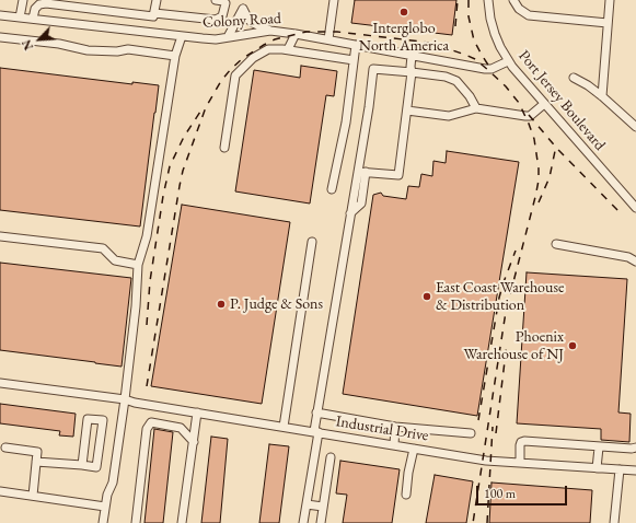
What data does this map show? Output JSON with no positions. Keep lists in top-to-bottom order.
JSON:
{
  "streets": {
    "street": ["Colony Road", "Port Jersey Boulevard", "Industrial Drive"]
  },
  "crossings": [
    ["Colony Road", "Port Jersey Boulevard"]
  ],
  "places": [
    "Interglobo North America",
    "East Coast Warehouse & Distribution",
    "P. Judge & Sons",
    "Phoenix Warehouse of NJ"
  ],
  "scale_bar": "100 m",
  "north": "bottom left"
}
